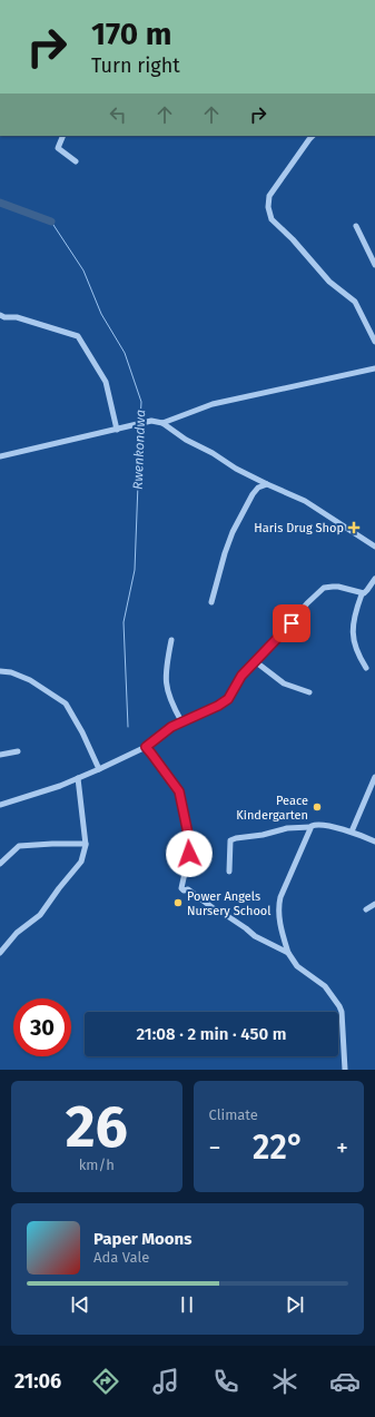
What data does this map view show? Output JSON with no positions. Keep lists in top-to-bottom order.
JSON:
{
  "water": ["Rwenkondwa"],
  "places": {
    "health": ["Haris Drug Shop"],
    "other": ["Peace Kindergarten", "Power Angels Nursery School"]
  },
  "page": {
    "turn": ["170 m", "Turn right"],
    "limit": "30",
    "trip": "21:08 · 2 min · 450 m",
    "tile": [
      ["26", "km/h"],
      "Climate"
    ],
    "heat": ["−", "22°", "+"],
    "song": ["Paper Moons", "Ada Vale"],
    "tabs": "21:06"
  }
}
